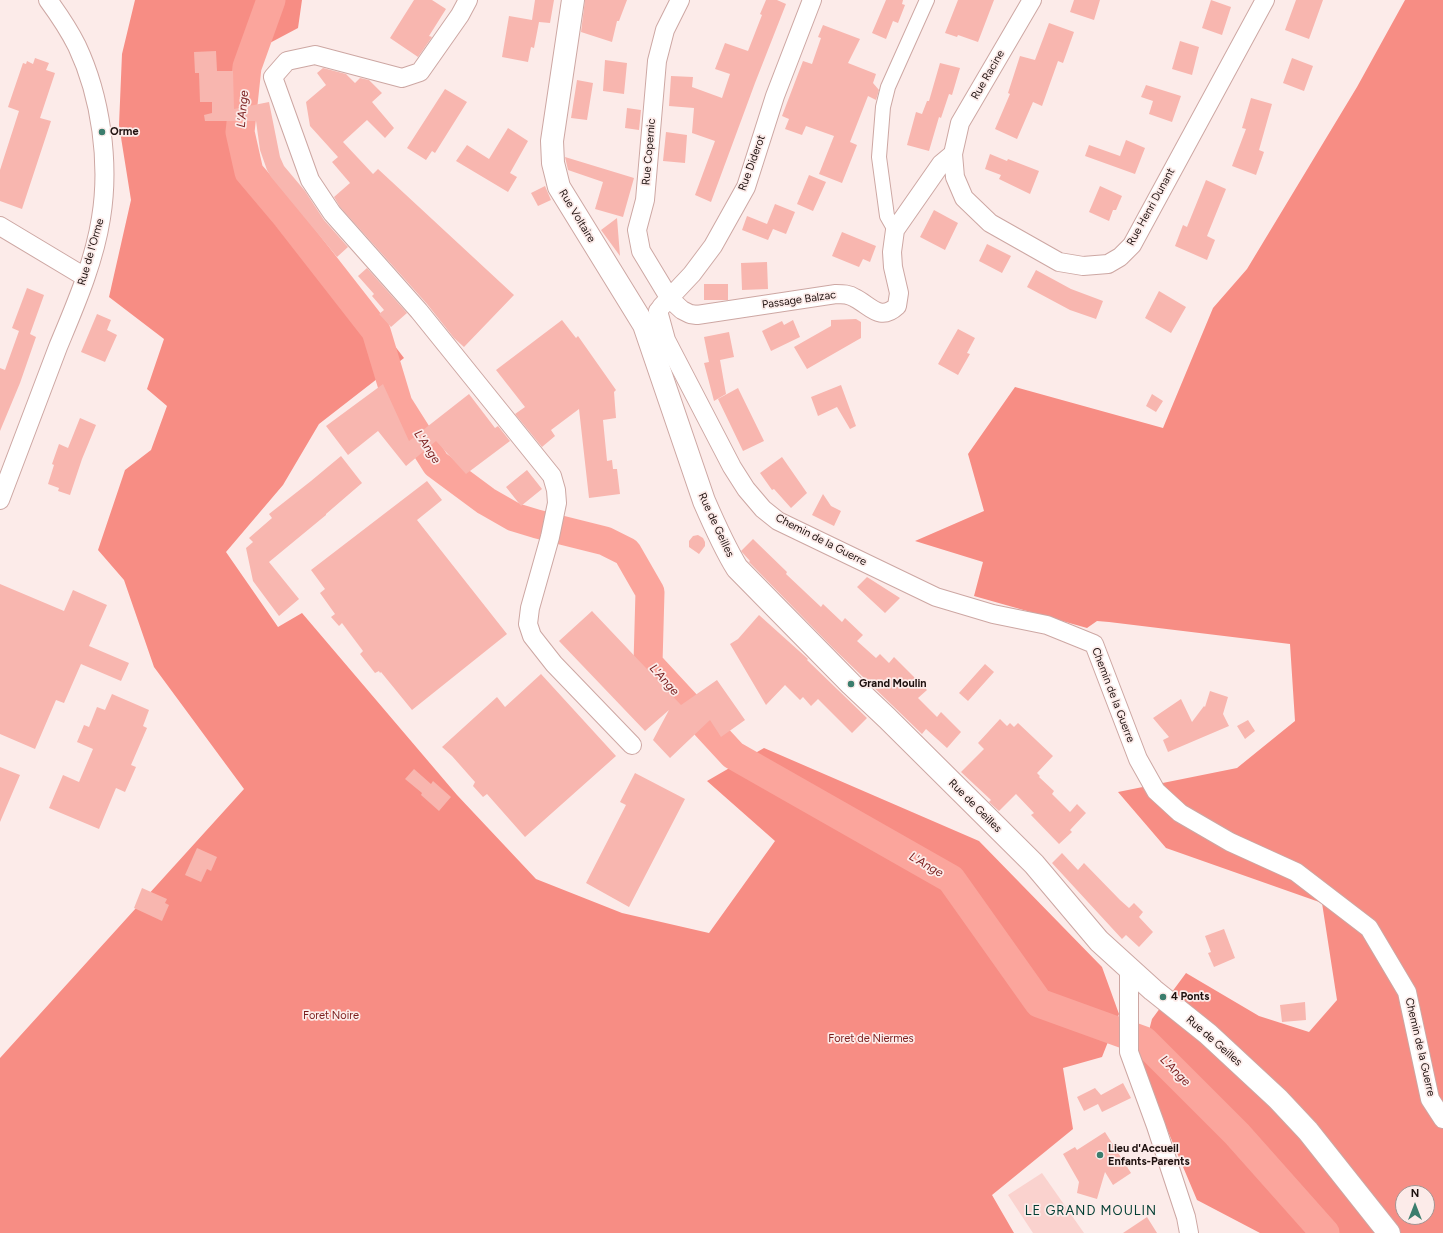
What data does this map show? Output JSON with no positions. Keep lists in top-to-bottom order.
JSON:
{
  "streets": {
    "street": [
      "Rue Racine",
      "Rue Copernic",
      "Rue Diderot",
      "Rue Henri Dunant",
      "Rue Voltaire",
      "Rue de l'Orme",
      "Passage Balzac",
      "Rue de Geilles",
      "Chemin de la Guerre"
    ]
  },
  "crossings": [
    ["Rue Racine", "Rue Henri Dunant"],
    ["Rue Racine", "Passage Balzac"],
    ["Rue Copernic", "Rue Diderot"],
    ["Rue Copernic", "Rue Voltaire"],
    ["Rue Copernic", "Passage Balzac"],
    ["Rue Copernic", "Rue de Geilles"],
    ["Rue Copernic", "Chemin de la Guerre"],
    ["Rue Diderot", "Rue Voltaire"],
    ["Rue Diderot", "Passage Balzac"],
    ["Rue Diderot", "Rue de Geilles"],
    ["Rue Diderot", "Chemin de la Guerre"],
    ["Rue Henri Dunant", "Passage Balzac"],
    ["Rue Voltaire", "Passage Balzac"],
    ["Rue Voltaire", "Rue de Geilles"],
    ["Rue Voltaire", "Chemin de la Guerre"],
    ["Passage Balzac", "Rue de Geilles"],
    ["Passage Balzac", "Chemin de la Guerre"],
    ["Rue de Geilles", "Chemin de la Guerre"]
  ],
  "districts": ["LE GRAND MOULIN"],
  "water": ["L'Ange"],
  "parks": ["Foret Noire", "Foret de Niermes"],
  "places": [
    "Orme",
    "Grand Moulin",
    "4 Ponts",
    "Lieu d'Accueil Enfants-Parents"
  ],
  "north": "top"
}
